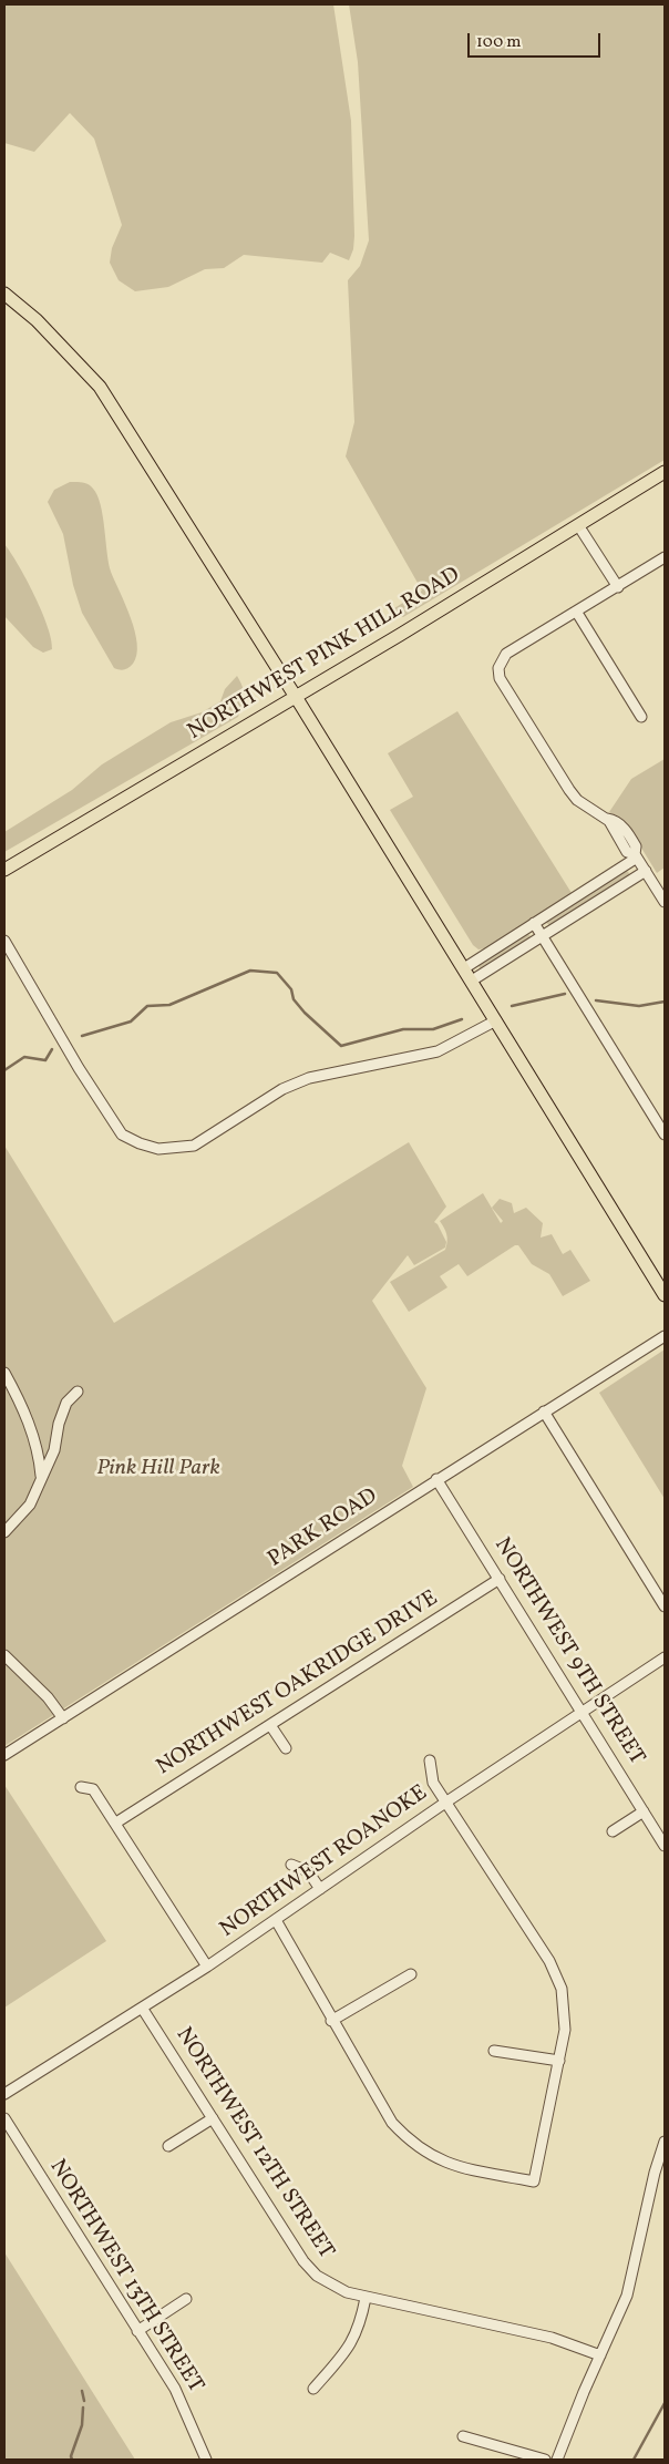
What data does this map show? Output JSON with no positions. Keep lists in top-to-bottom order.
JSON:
{
  "streets": {
    "main road": ["NORTHWEST PINK HILL ROAD"],
    "street": [
      "PARK ROAD",
      "NORTHWEST 9TH STREET",
      "NORTHWEST OAKRIDGE DRIVE",
      "NORTHWEST ROANOKE",
      "NORTHWEST 12TH STREET",
      "NORTHWEST 13TH STREET"
    ]
  },
  "crossings": [
    ["PARK ROAD", "NORTHWEST 9TH STREET"],
    ["NORTHWEST 9TH STREET", "NORTHWEST OAKRIDGE DRIVE"],
    ["NORTHWEST 9TH STREET", "NORTHWEST ROANOKE"],
    ["NORTHWEST ROANOKE", "NORTHWEST 12TH STREET"]
  ],
  "parks": ["Pink Hill Park"],
  "scale_bar": "100 m"
}
